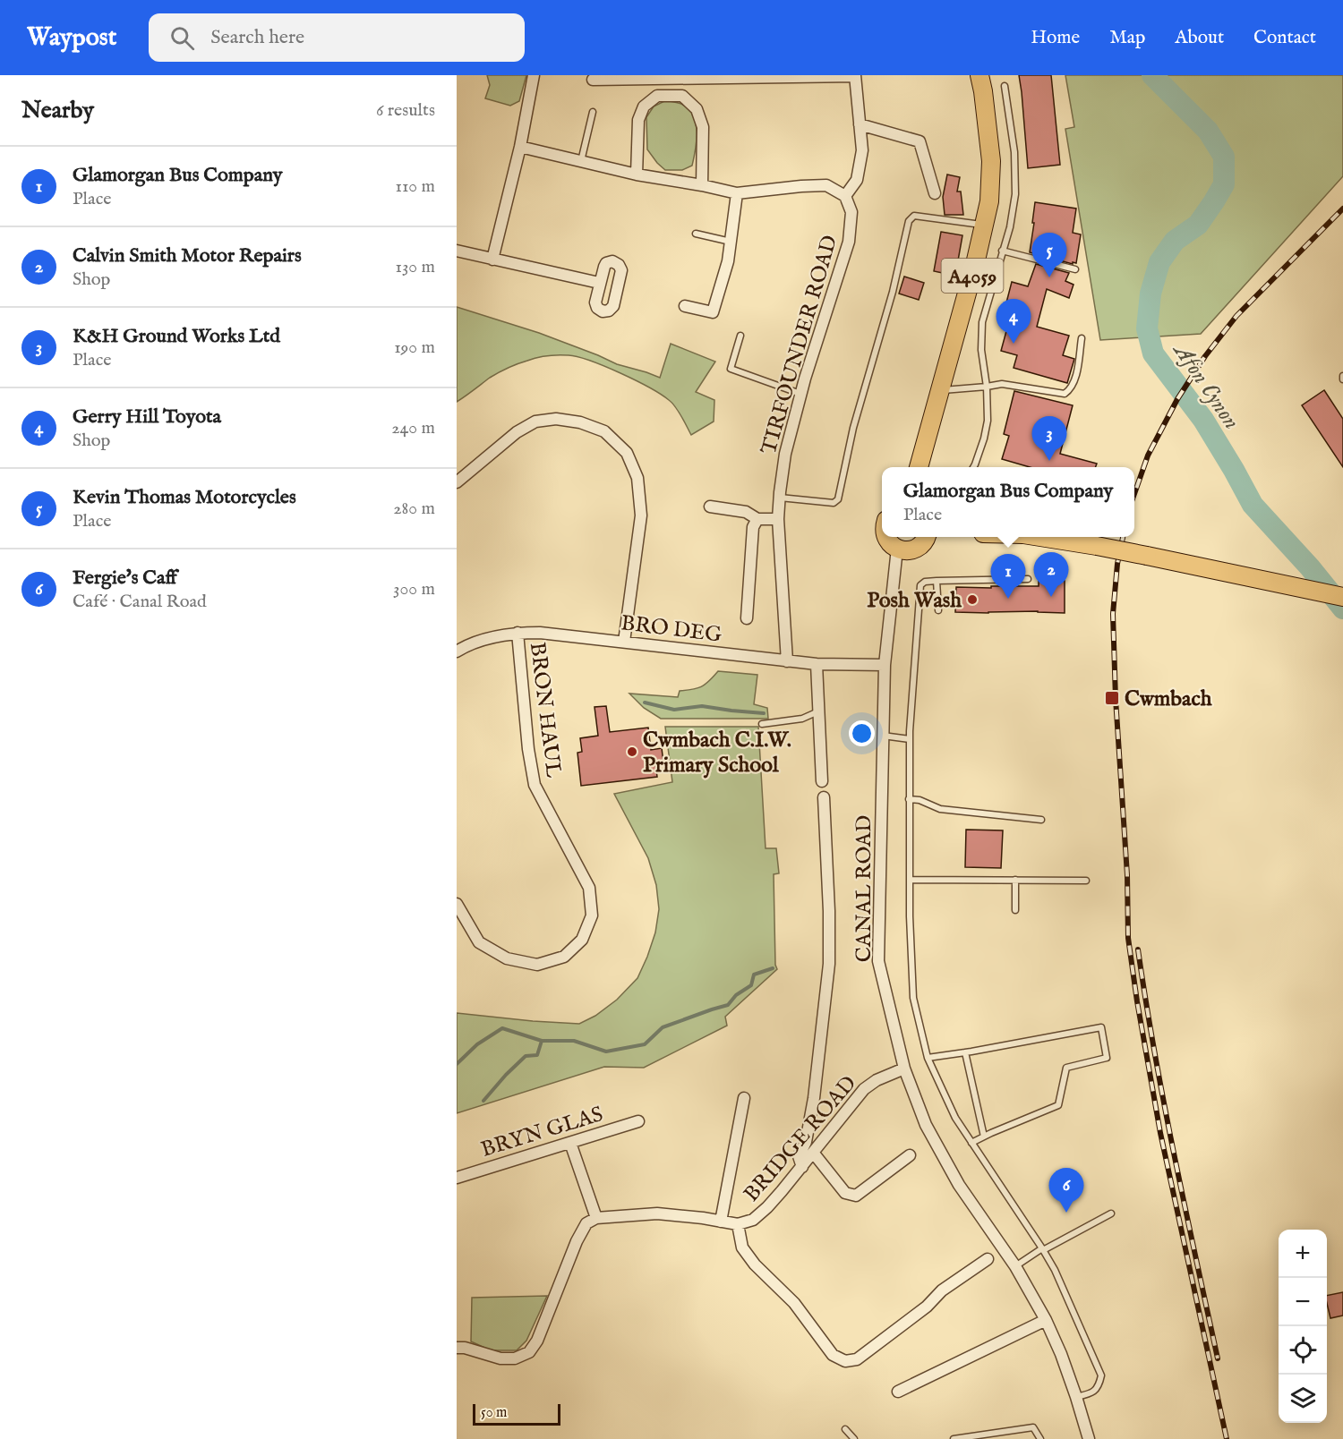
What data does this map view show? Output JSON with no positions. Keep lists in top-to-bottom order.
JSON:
{
  "streets": {
    "main road": ["A4059"],
    "street": [
      "TIRFOUNDER ROAD",
      "BRO DEG",
      "BRON HAUL",
      "CANAL ROAD",
      "BRYN GLAS",
      "BRIDGE ROAD"
    ]
  },
  "crossings": [
    ["TIRFOUNDER ROAD", "BRO DEG"],
    ["BRO DEG", "BRON HAUL"],
    ["BRO DEG", "CANAL ROAD"],
    ["CANAL ROAD", "BRIDGE ROAD"]
  ],
  "water": ["Afon Cynon"],
  "places": {
    "other": ["Posh Wash", "Cwmbach C.I.W. Primary School"],
    "transit": ["Cwmbach"]
  },
  "scale_bar": "50 m",
  "page": {
    "header": "Waypost",
    "search": "Search here",
    "nav": [
      "Home",
      "Map",
      "About",
      "Contact"
    ],
    "heading": ["Nearby", "6 results"],
    "list": [
      {
        "mark": "1",
        "name": "Glamorgan Bus Company",
        "note": "Place",
        "value": "110 m"
      },
      {
        "mark": "2",
        "name": "Calvin Smith Motor Repairs",
        "note": "Shop",
        "value": "130 m"
      },
      {
        "mark": "3",
        "name": "K&H Ground Works Ltd",
        "note": "Place",
        "value": "190 m"
      },
      {
        "mark": "4",
        "name": "Gerry Hill Toyota",
        "note": "Shop",
        "value": "240 m"
      },
      {
        "mark": "5",
        "name": "Kevin Thomas Motorcycles",
        "note": "Place",
        "value": "280 m"
      },
      {
        "mark": "6",
        "name": "Fergie's Caff",
        "note": "Café · Canal Road",
        "value": "300 m"
      }
    ],
    "pins": [
      "5",
      "4",
      "3",
      "2",
      "1",
      "6"
    ],
    "popup": ["Glamorgan Bus Company", "Place"],
    "map_buttons": ["+", "−"],
    "scale": "50 m"
  }
}
